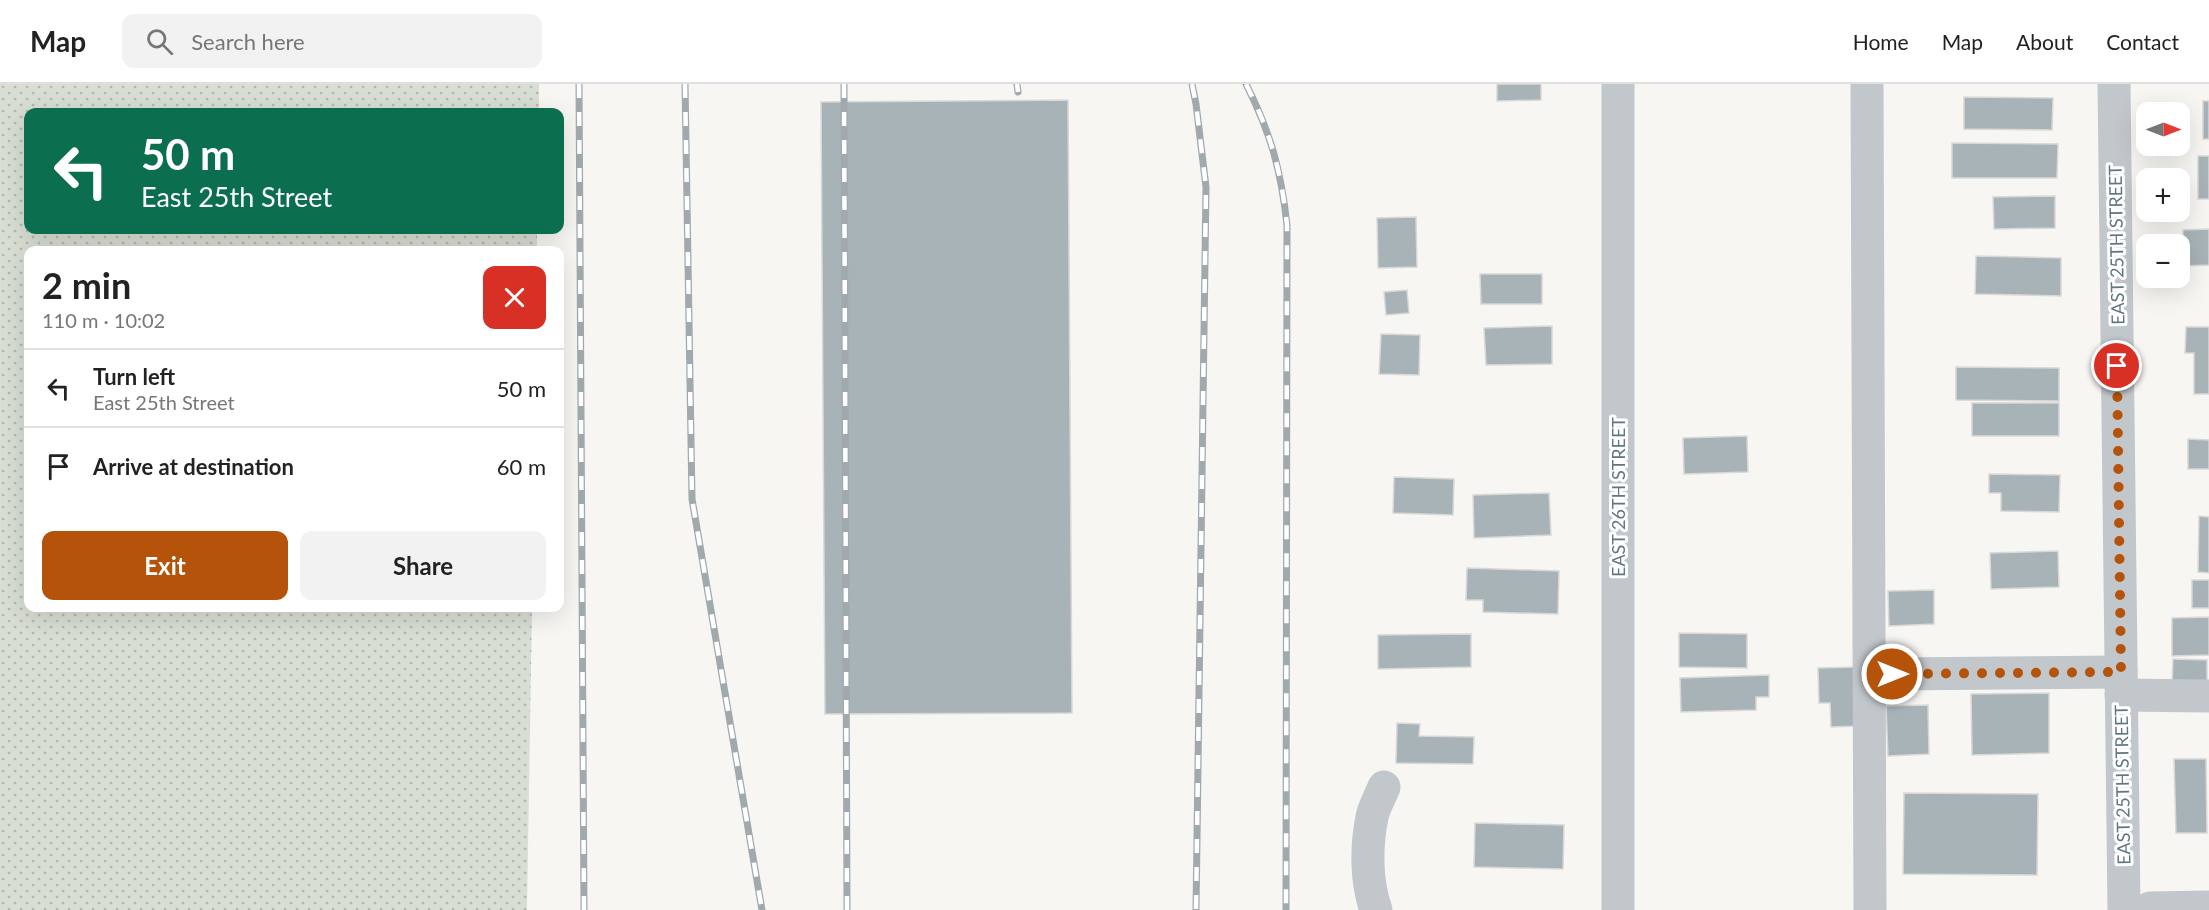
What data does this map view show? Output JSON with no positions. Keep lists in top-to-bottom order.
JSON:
{
  "streets": {
    "street": ["EAST 25TH STREET", "EAST 26TH STREET"]
  },
  "north": "right",
  "page": {
    "header": "Map",
    "search": "Search here",
    "nav": [
      "Home",
      "Map",
      "About",
      "Contact"
    ],
    "map_buttons": ["+", "−"],
    "turn": ["50 m", "East 25th Street"],
    "heading": ["2 min", "110 m · 10:02"],
    "list": [
      {
        "name": "Turn left",
        "note": "East 25th Street",
        "value": "50 m"
      },
      {
        "name": "Arrive at destination",
        "value": "60 m"
      }
    ],
    "buttons": ["Exit", "Share"]
  }
}
